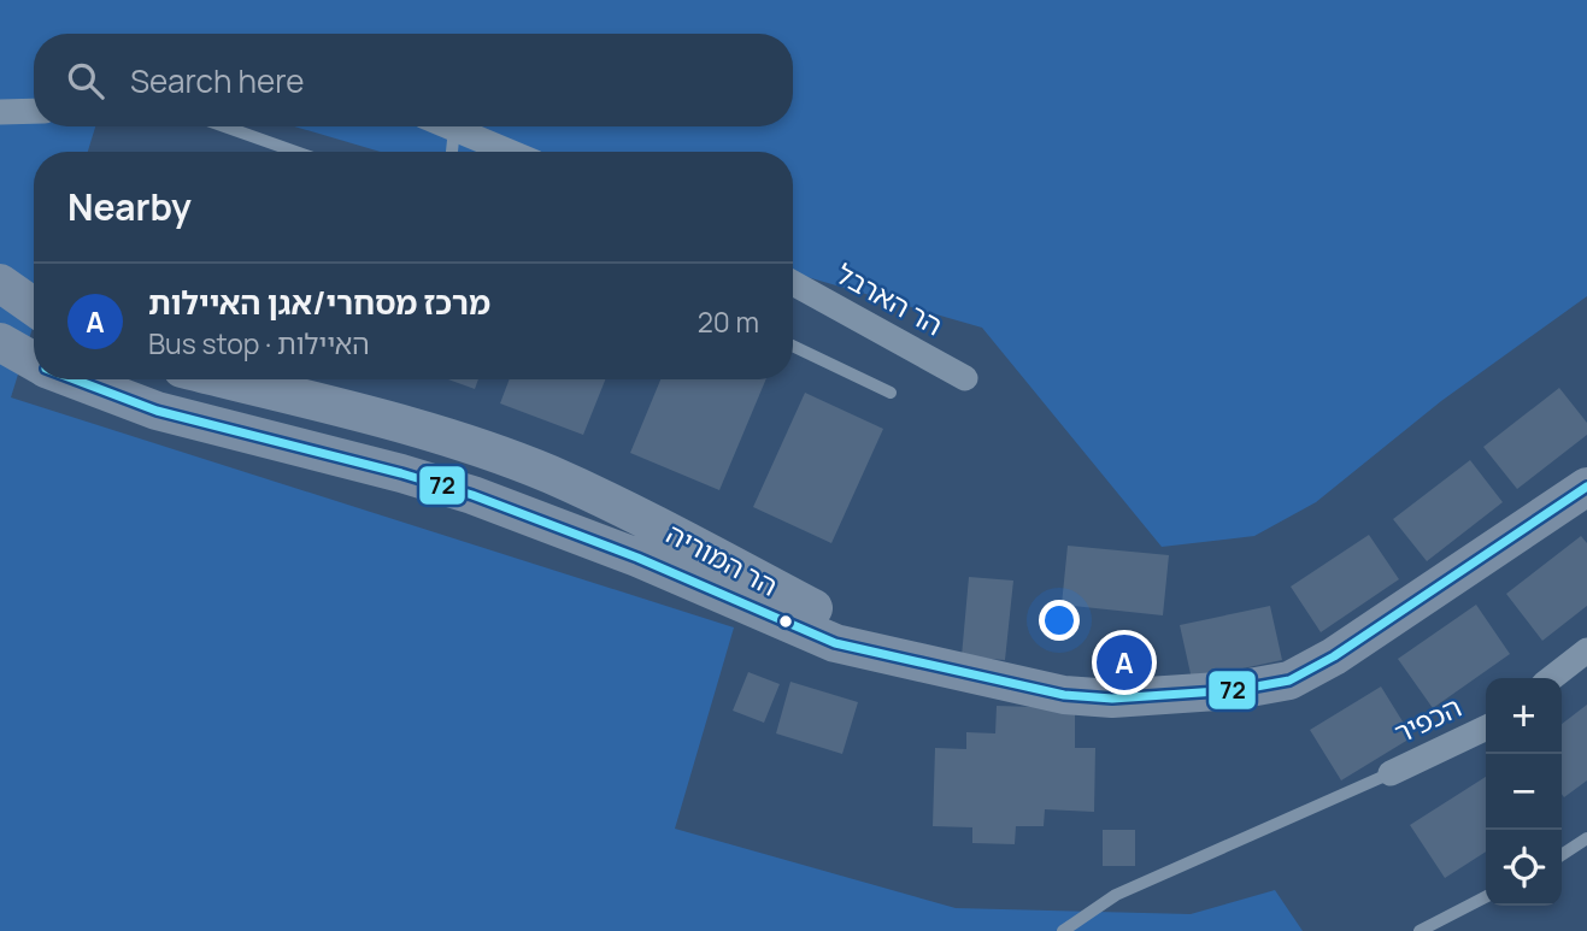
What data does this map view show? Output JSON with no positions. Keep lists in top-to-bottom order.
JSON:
{
  "streets": {
    "street": ["הר הארבל", "הר המוריה", "הכפיר"]
  },
  "lines": ["transit line 72"],
  "page": {
    "search": "Search here",
    "heading": "Nearby",
    "list": [
      {
        "mark": "A",
        "name": "מרכז מסחרי/אגן האיילות",
        "note": "Bus stop · האיילות",
        "value": "20 m"
      }
    ],
    "pins": "A",
    "map_buttons": ["+", "−"]
  }
}
